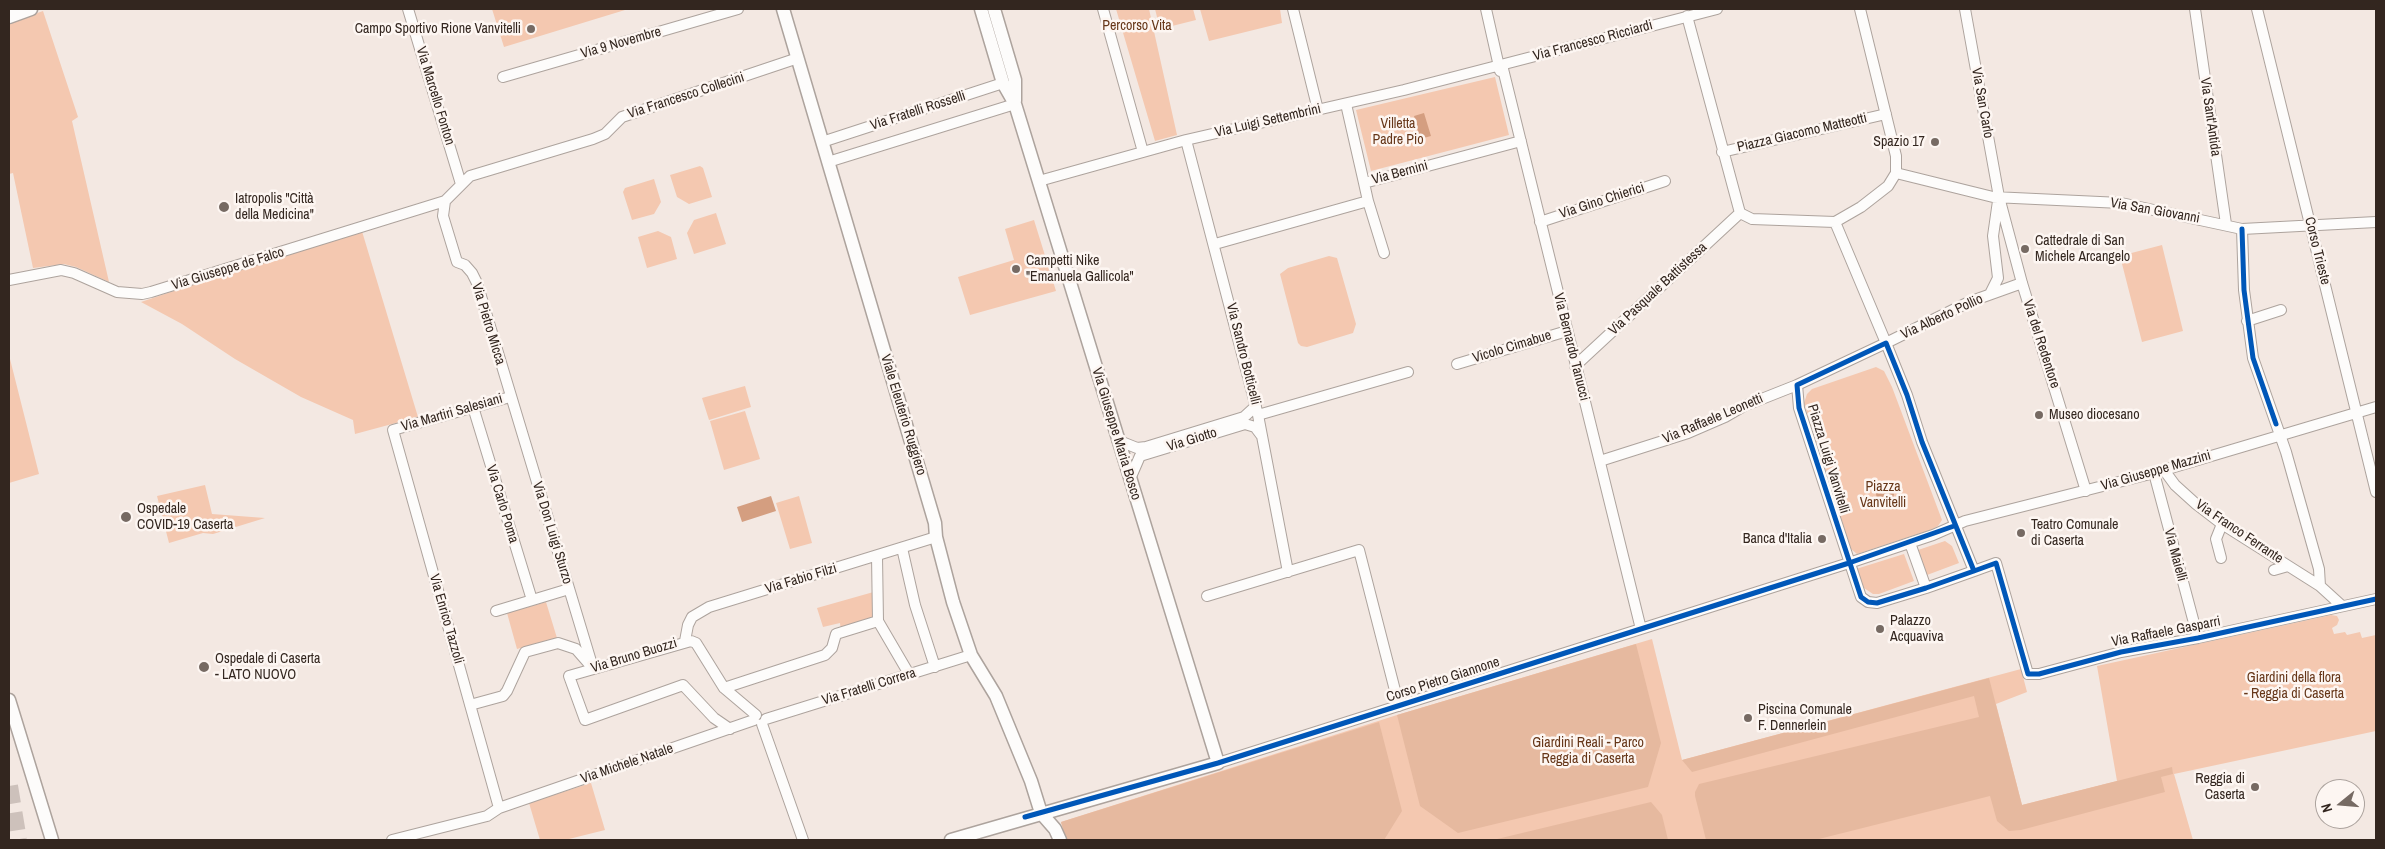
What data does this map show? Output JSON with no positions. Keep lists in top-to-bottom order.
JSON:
{
  "streets": {
    "street": [
      "Via Francesco Ricciardi",
      "Via 9 Novembre",
      "Via Marcello Fonton",
      "Via Francesco Collecini",
      "Via San Carlo",
      "Via Fratelli Rosselli",
      "Via Sant'Antida",
      "Via Luigi Settembrini",
      "Piazza Giacomo Matteotti",
      "Via Bernini",
      "Via Gino Chierici",
      "Via San Giovanni",
      "Corso Trieste",
      "Via Giuseppe de Falco",
      "Via Pasquale Battistessa",
      "Via Alberto Pollio",
      "Via Pietro Micca",
      "Via del Redentore",
      "Vicolo Cimabue",
      "Via Bernardo Tanucci",
      "Via Sandro Botticelli",
      "Via Martiri Salesiani",
      "Viale Eleuterio Ruggiero",
      "Via Raffaele Leonetti",
      "Via Giuseppe Maria Bosco",
      "Via Giotto",
      "Piazza Luigi Vanvitelli",
      "Via Giuseppe Mazzini",
      "Via Carlo Poma",
      "Via Franco Ferrante",
      "Via Don Luigi Sturzo",
      "Via Maielli",
      "Via Fabio Filzi",
      "Via Enrico Tazzoli",
      "Via Raffaele Gasparri",
      "Via Bruno Buozzi",
      "Corso Pietro Giannone",
      "Via Fratelli Correra",
      "Via Michele Natale"
    ]
  },
  "crossings": [
    ["Via Francesco Ricciardi", "Via Luigi Settembrini"],
    ["Via Francesco Ricciardi", "Piazza Giacomo Matteotti"],
    ["Via Francesco Ricciardi", "Via Bernardo Tanucci"],
    ["Via Marcello Fonton", "Via Francesco Collecini"],
    ["Via Francesco Collecini", "Via Giuseppe de Falco"],
    ["Via Francesco Collecini", "Via Pietro Micca"],
    ["Via Francesco Collecini", "Viale Eleuterio Ruggiero"],
    ["Via San Carlo", "Via San Giovanni"],
    ["Via San Carlo", "Via del Redentore"],
    ["Via Fratelli Rosselli", "Viale Eleuterio Ruggiero"],
    ["Via Fratelli Rosselli", "Via Giuseppe Maria Bosco"],
    ["Via Sant'Antida", "Via San Giovanni"],
    ["Via Luigi Settembrini", "Via Bernardo Tanucci"],
    ["Via Luigi Settembrini", "Via Sandro Botticelli"],
    ["Via Luigi Settembrini", "Via Giuseppe Maria Bosco"],
    ["Via Bernini", "Via Bernardo Tanucci"],
    ["Via Bernini", "Via Sandro Botticelli"],
    ["Via Gino Chierici", "Via Bernardo Tanucci"],
    ["Via San Giovanni", "Corso Trieste"],
    ["Via San Giovanni", "Via del Redentore"],
    ["Corso Trieste", "Via Giuseppe Mazzini"],
    ["Via Giuseppe de Falco", "Via Pietro Micca"],
    ["Via Pasquale Battistessa", "Via Bernardo Tanucci"],
    ["Via Alberto Pollio", "Via del Redentore"],
    ["Via Pietro Micca", "Via Martiri Salesiani"],
    ["Via Pietro Micca", "Via Don Luigi Sturzo"],
    ["Via del Redentore", "Via Giuseppe Mazzini"],
    ["Vicolo Cimabue", "Via Bernardo Tanucci"],
    ["Via Bernardo Tanucci", "Via Raffaele Leonetti"],
    ["Via Bernardo Tanucci", "Corso Pietro Giannone"],
    ["Via Sandro Botticelli", "Via Giotto"],
    ["Via Martiri Salesiani", "Via Carlo Poma"],
    ["Via Martiri Salesiani", "Via Don Luigi Sturzo"],
    ["Via Martiri Salesiani", "Via Enrico Tazzoli"],
    ["Viale Eleuterio Ruggiero", "Via Fabio Filzi"],
    ["Viale Eleuterio Ruggiero", "Corso Pietro Giannone"],
    ["Viale Eleuterio Ruggiero", "Via Fratelli Correra"],
    ["Via Raffaele Leonetti", "Piazza Luigi Vanvitelli"],
    ["Via Giuseppe Maria Bosco", "Via Giotto"],
    ["Via Giuseppe Maria Bosco", "Corso Pietro Giannone"],
    ["Piazza Luigi Vanvitelli", "Via Raffaele Gasparri"],
    ["Piazza Luigi Vanvitelli", "Corso Pietro Giannone"],
    ["Via Giuseppe Mazzini", "Via Franco Ferrante"],
    ["Via Giuseppe Mazzini", "Via Maielli"],
    ["Via Franco Ferrante", "Via Raffaele Gasparri"],
    ["Via Don Luigi Sturzo", "Via Bruno Buozzi"],
    ["Via Maielli", "Via Raffaele Gasparri"],
    ["Via Fabio Filzi", "Via Bruno Buozzi"],
    ["Via Enrico Tazzoli", "Via Michele Natale"],
    ["Via Bruno Buozzi", "Via Fratelli Correra"],
    ["Via Bruno Buozzi", "Via Michele Natale"],
    ["Via Fratelli Correra", "Via Michele Natale"]
  ],
  "parks": [
    "Percorso Vita",
    "Villetta Padre Pio",
    "Piazza Vanvitelli",
    "Giardini della flora - Reggia di Caserta",
    "Giardini Reali - Parco Reggia di Caserta"
  ],
  "places": [
    "Campo Sportivo Rione Vanvitelli",
    "Spazio 17",
    "Iatropolis \"Città della Medicina\"",
    "Cattedrale di San Michele Arcangelo",
    "Campetti Nike \"Emanuela Gallicola\"",
    "Museo diocesano",
    "Ospedale COVID-19 Caserta",
    "Teatro Comunale di Caserta",
    "Banca d'Italia",
    "Palazzo Acquaviva",
    "Ospedale di Caserta - LATO NUOVO",
    "Piscina Comunale F. Dennerlein",
    "Reggia di Caserta"
  ],
  "north": "left"
}
